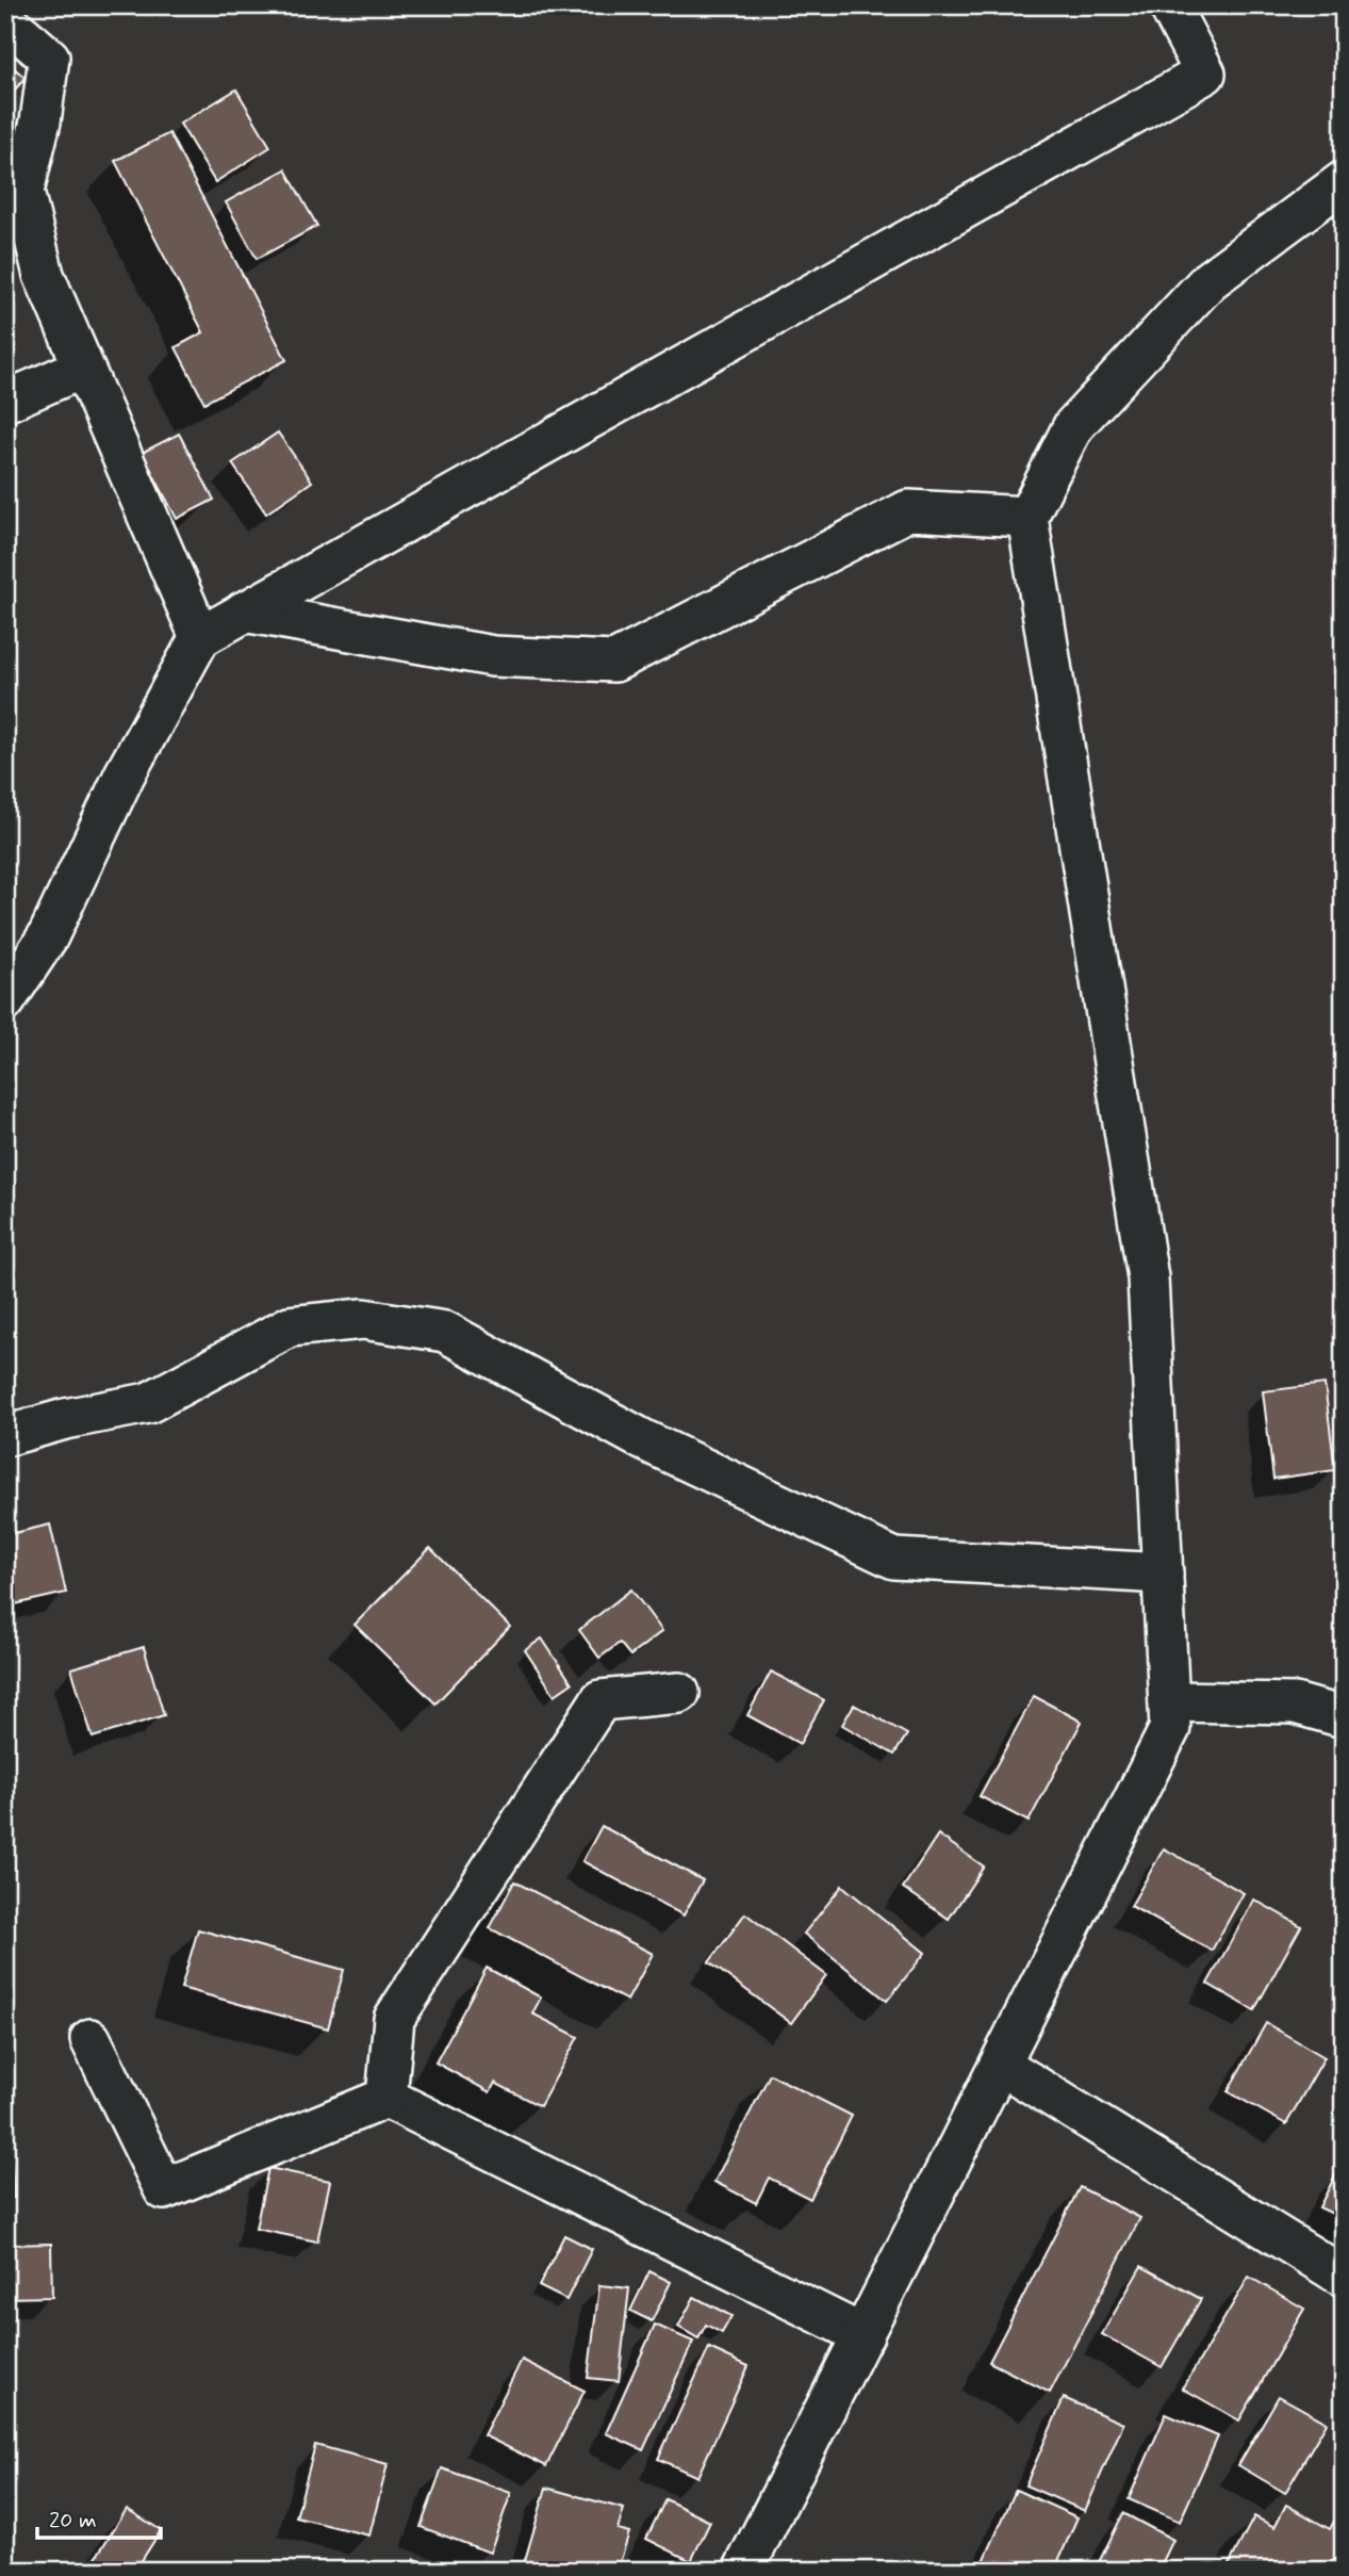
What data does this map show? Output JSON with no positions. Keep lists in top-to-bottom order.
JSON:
{
  "scale_bar": "20 m"
}
